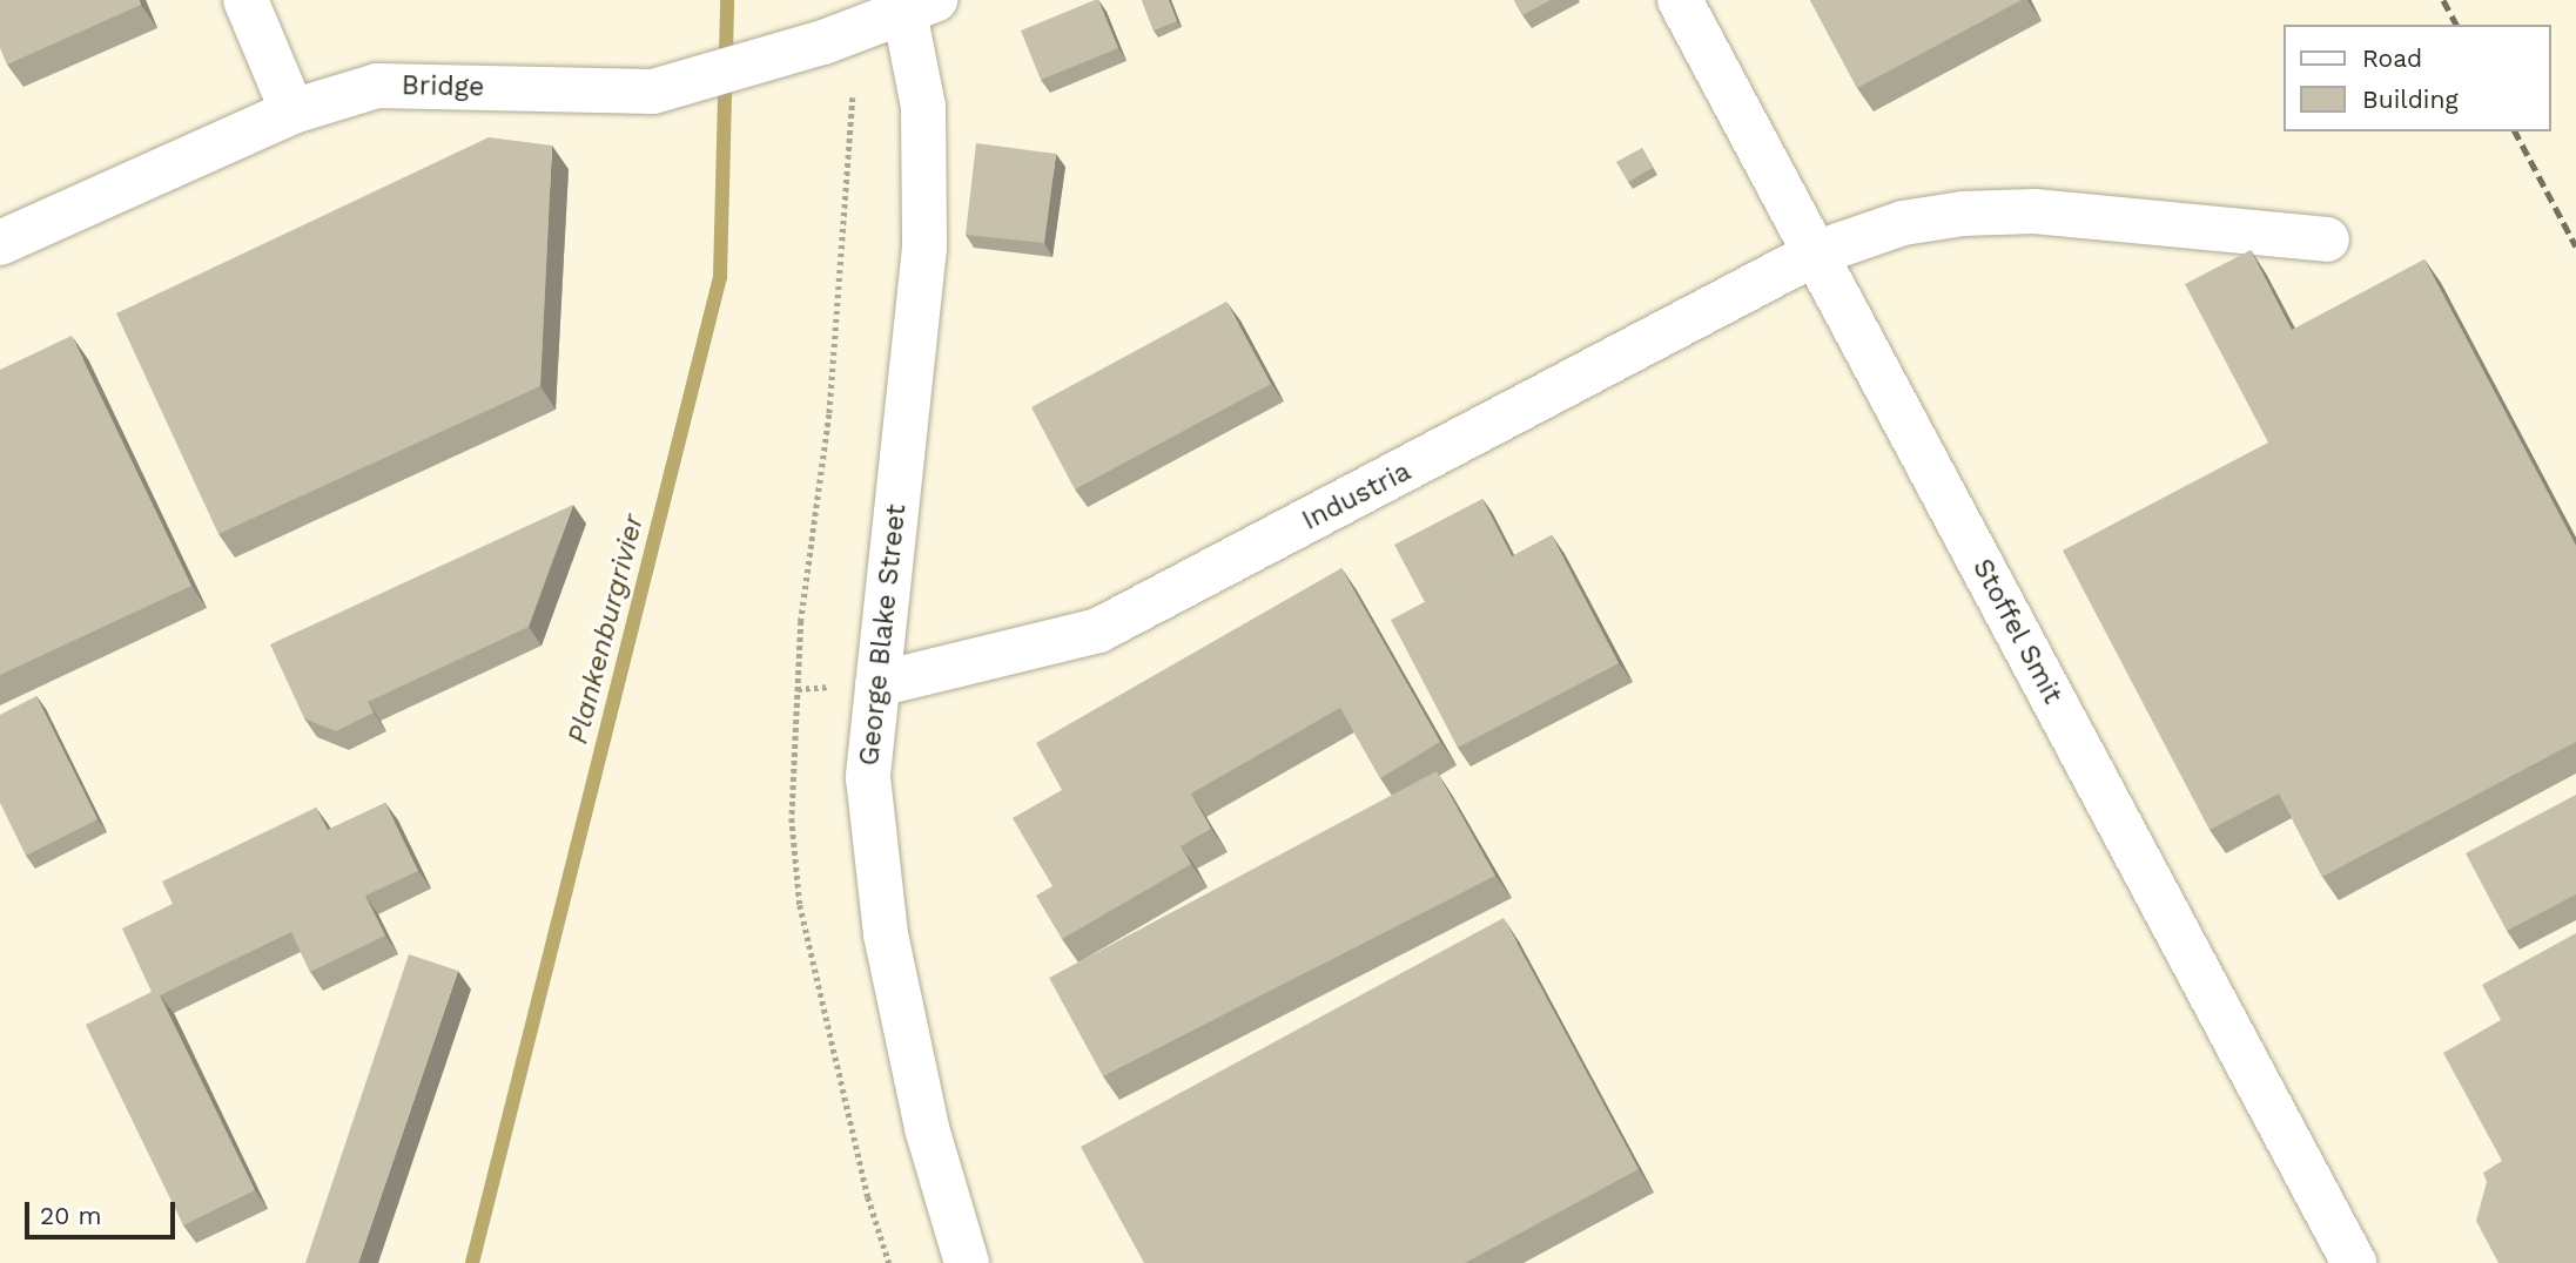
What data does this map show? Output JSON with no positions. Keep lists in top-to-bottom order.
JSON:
{
  "streets": {
    "street": [
      "Bridge",
      "Industria",
      "Stoffel Smit",
      "George Blake Street"
    ]
  },
  "crossings": [
    ["Bridge", "George Blake Street"],
    ["Industria", "Stoffel Smit"],
    ["Industria", "George Blake Street"]
  ],
  "water": ["Plankenburgrivier"],
  "legend": ["Road", "Building"],
  "scale_bar": "20 m"
}
